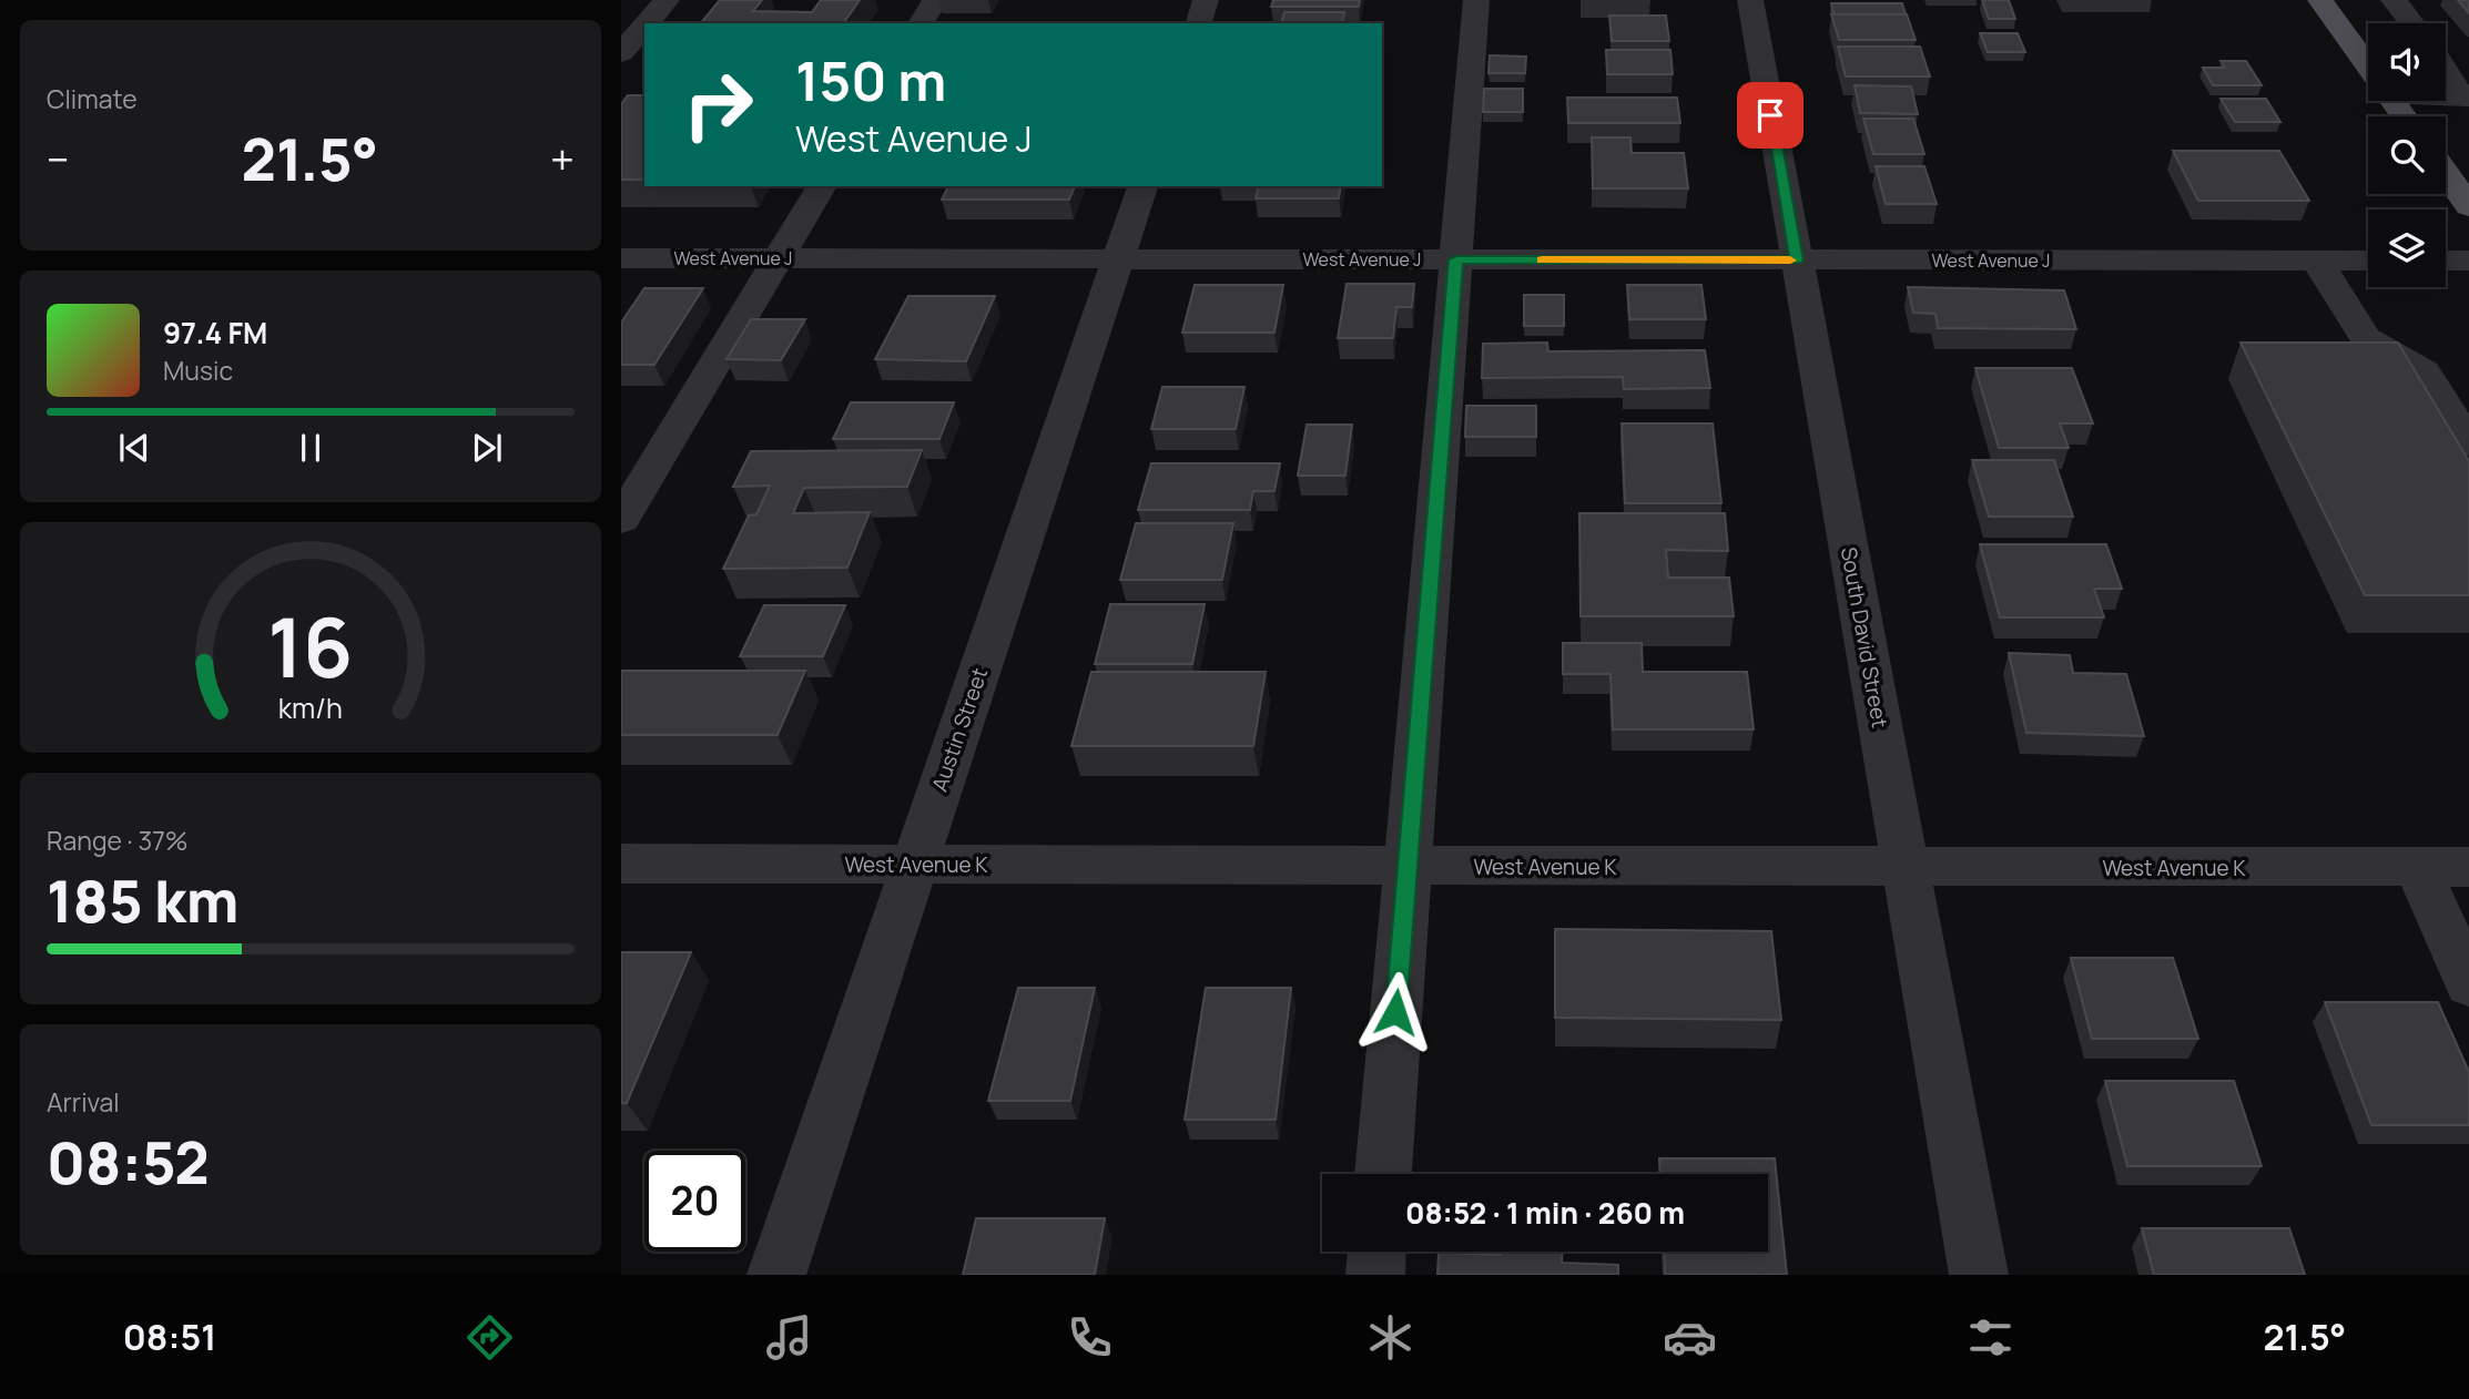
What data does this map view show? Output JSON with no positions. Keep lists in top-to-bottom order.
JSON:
{
  "streets": {
    "street": [
      "West Avenue J",
      "South David Street",
      "Austin Street",
      "West Avenue K"
    ]
  },
  "crossings": [
    ["West Avenue J", "South David Street"],
    ["West Avenue J", "Austin Street"],
    ["South David Street", "West Avenue K"],
    ["Austin Street", "West Avenue K"]
  ],
  "page": {
    "tile": [
      "Climate",
      ["Range · 37%", "185 km"],
      ["Arrival", "08:52"]
    ],
    "turn": ["150 m", "West Avenue J"],
    "heat": ["−", "21.5°", "+"],
    "song": ["97.4 FM", "Music"],
    "limit": "20",
    "trip": "08:52 · 1 min · 260 m",
    "tabs": ["08:51", "21.5°"],
    "gauge": ["16", "km/h"]
  }
}
